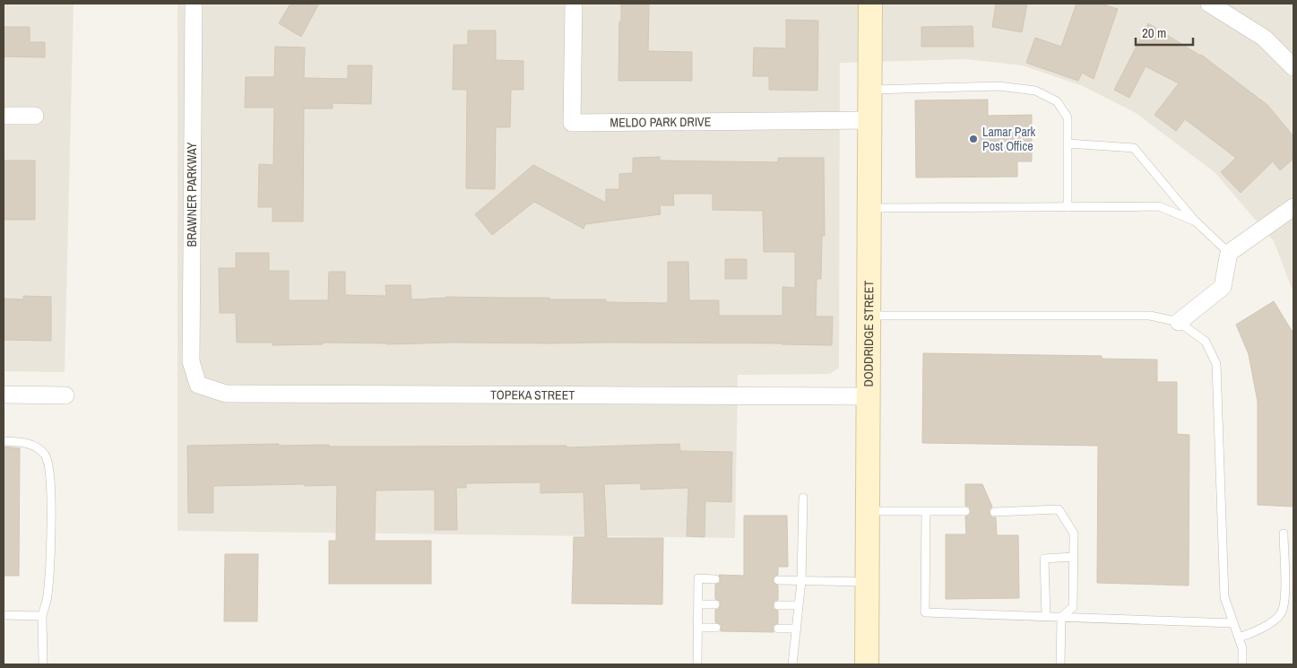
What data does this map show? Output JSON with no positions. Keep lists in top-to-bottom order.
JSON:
{
  "streets": {
    "main road": ["DODDRIDGE STREET"],
    "street": ["MELDO PARK DRIVE", "BRAWNER PARKWAY", "TOPEKA STREET"]
  },
  "crossings": [
    ["MELDO PARK DRIVE", "DODDRIDGE STREET"],
    ["BRAWNER PARKWAY", "TOPEKA STREET"],
    ["DODDRIDGE STREET", "TOPEKA STREET"]
  ],
  "places": ["Lamar Park Post Office"],
  "scale_bar": "20 m"
}
